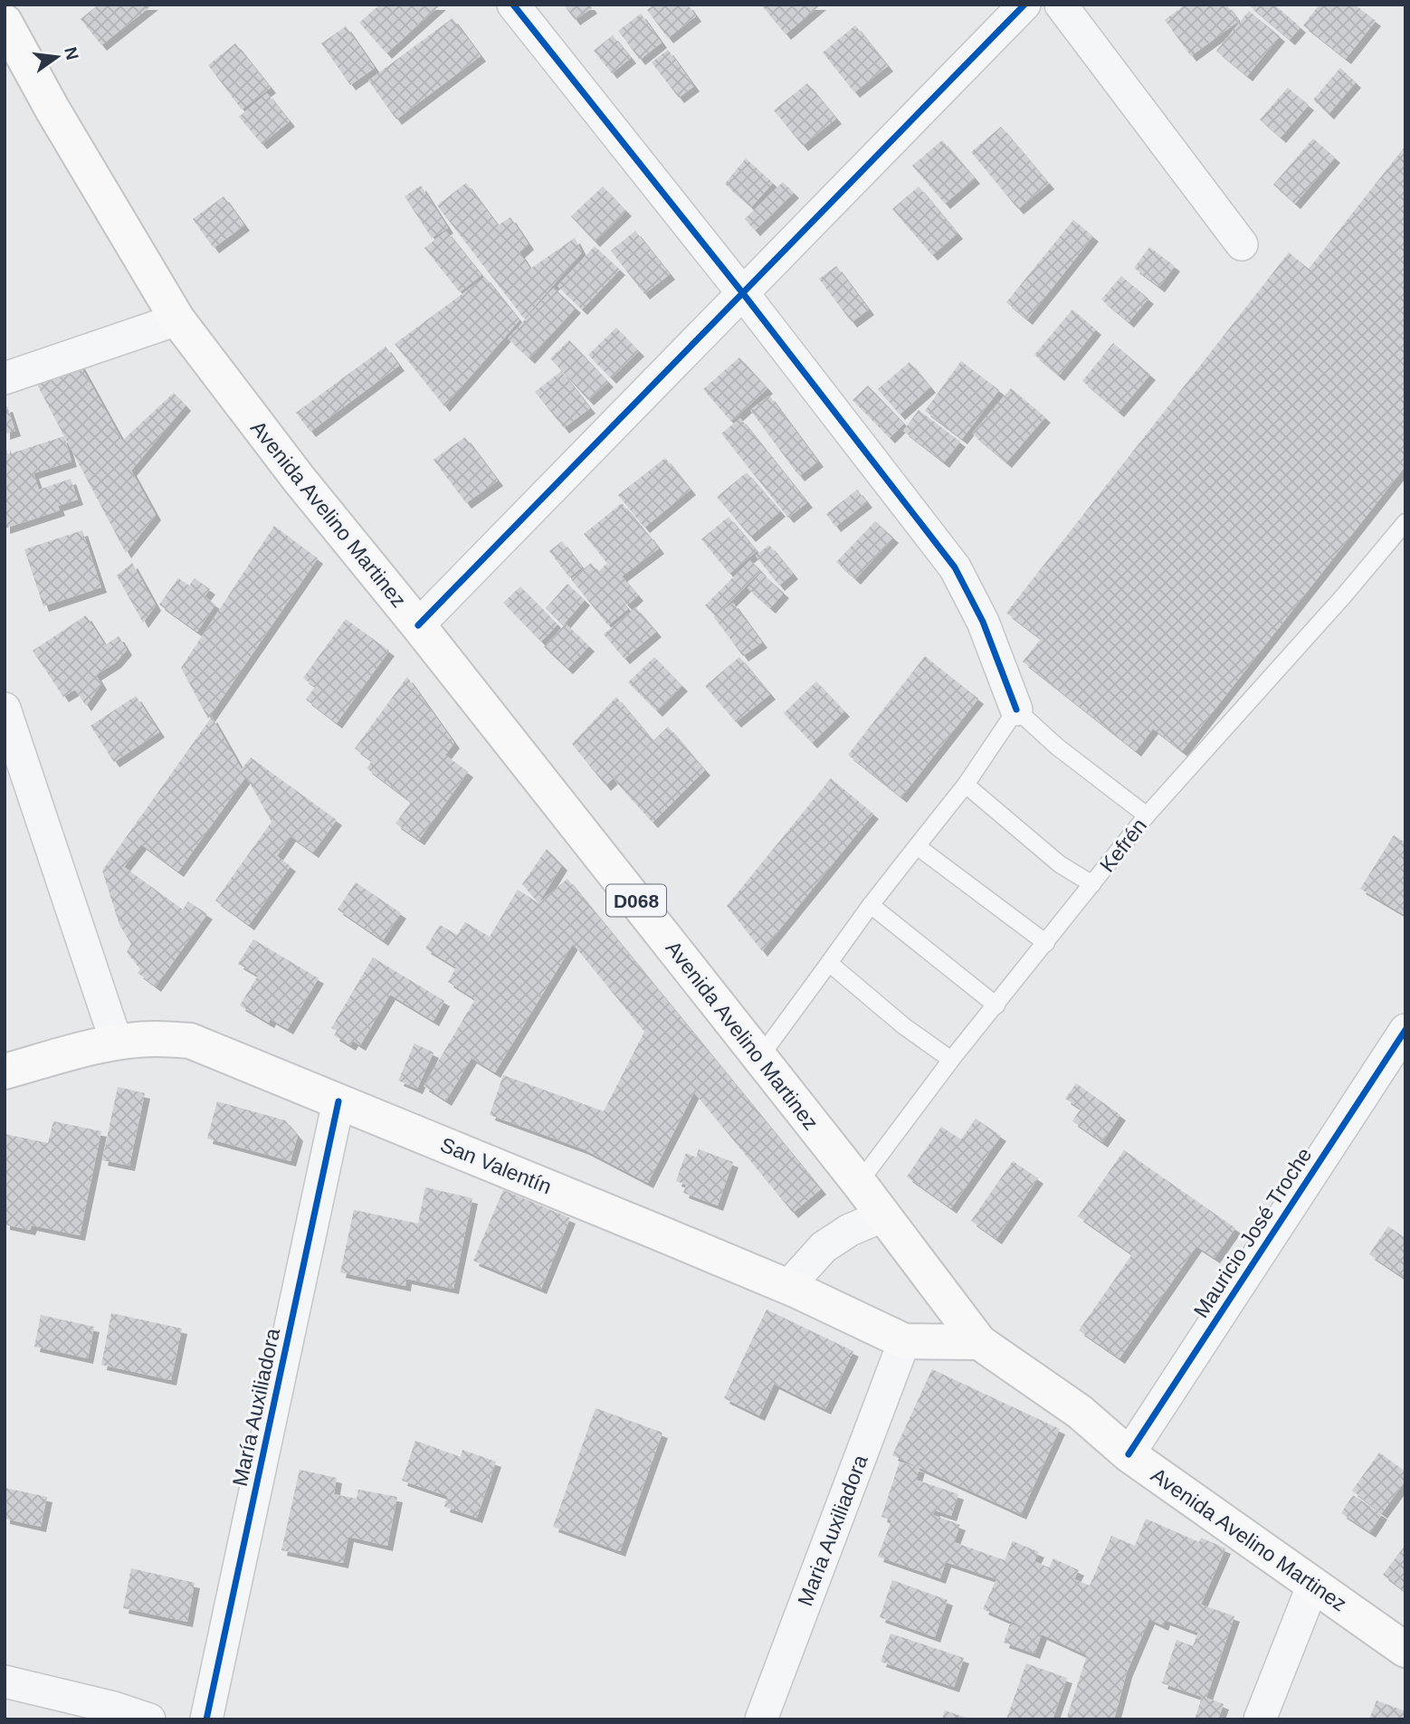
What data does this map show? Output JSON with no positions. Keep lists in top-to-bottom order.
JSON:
{
  "streets": {
    "main road": ["Avenida Avelino Martinez", "D068", "San Valentín"],
    "street": ["Mauricio José Troche", "María Auxiliadora", "Maria Auxiliadora"],
    "lane": ["Kefrén"]
  },
  "crossings": [
    ["Avenida Avelino Martinez", "Kefrén"],
    ["Avenida Avelino Martinez", "San Valentín"],
    ["Avenida Avelino Martinez", "Mauricio José Troche"],
    ["San Valentín", "María Auxiliadora"],
    ["San Valentín", "Maria Auxiliadora"]
  ],
  "north": "right"
}
